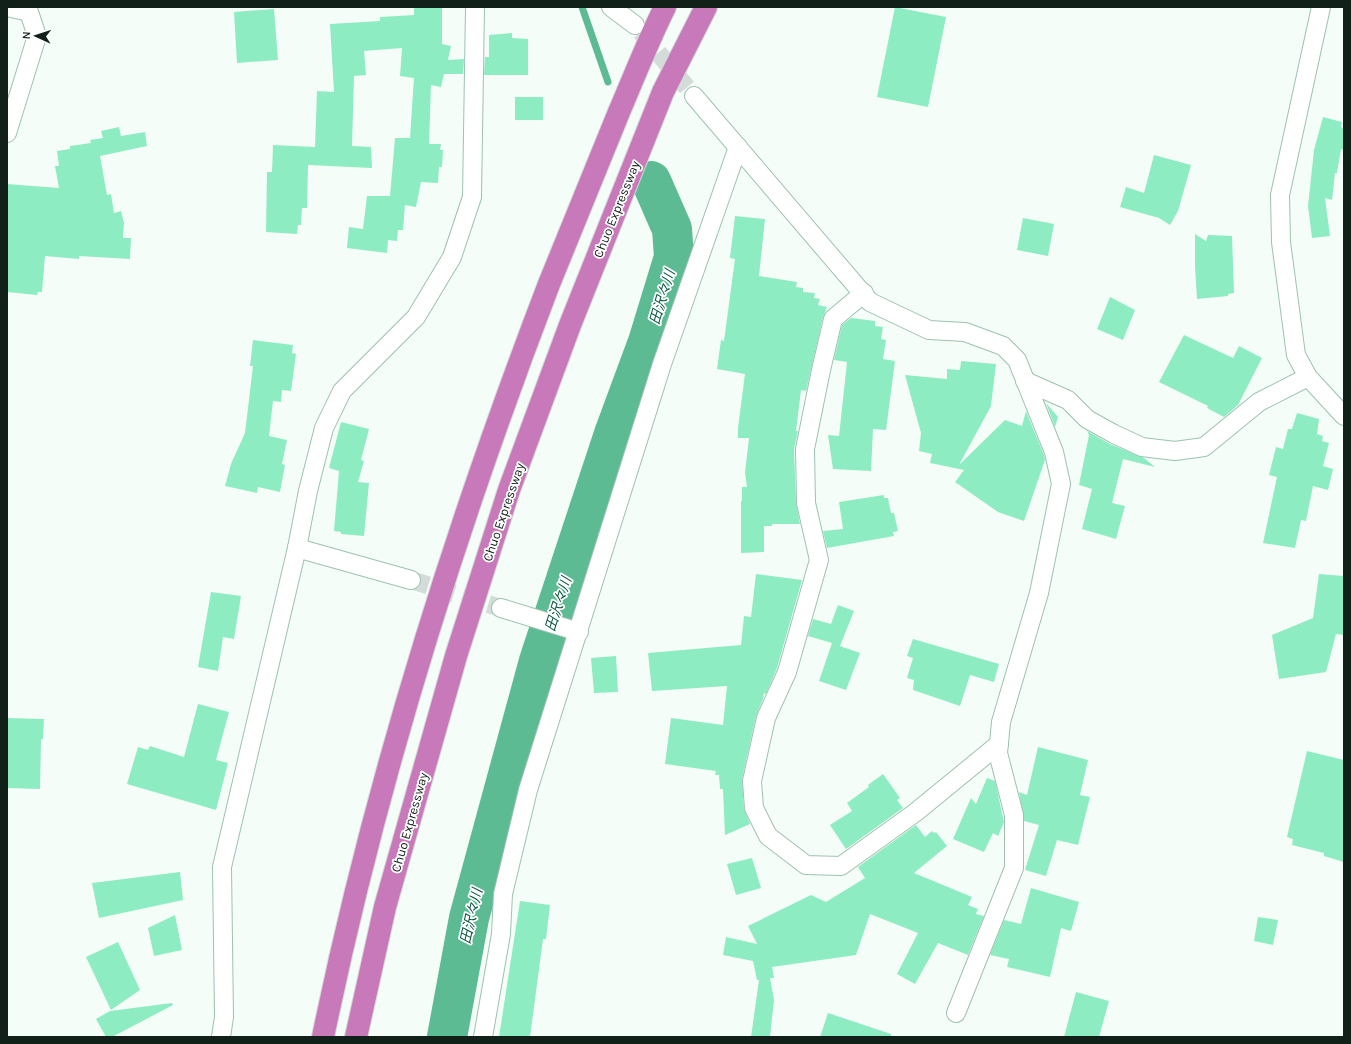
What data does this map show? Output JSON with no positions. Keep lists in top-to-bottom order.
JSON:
{
  "streets": {
    "highway": ["Chuo Expressway"]
  },
  "water": ["田沢々川"],
  "north": "left"
}
